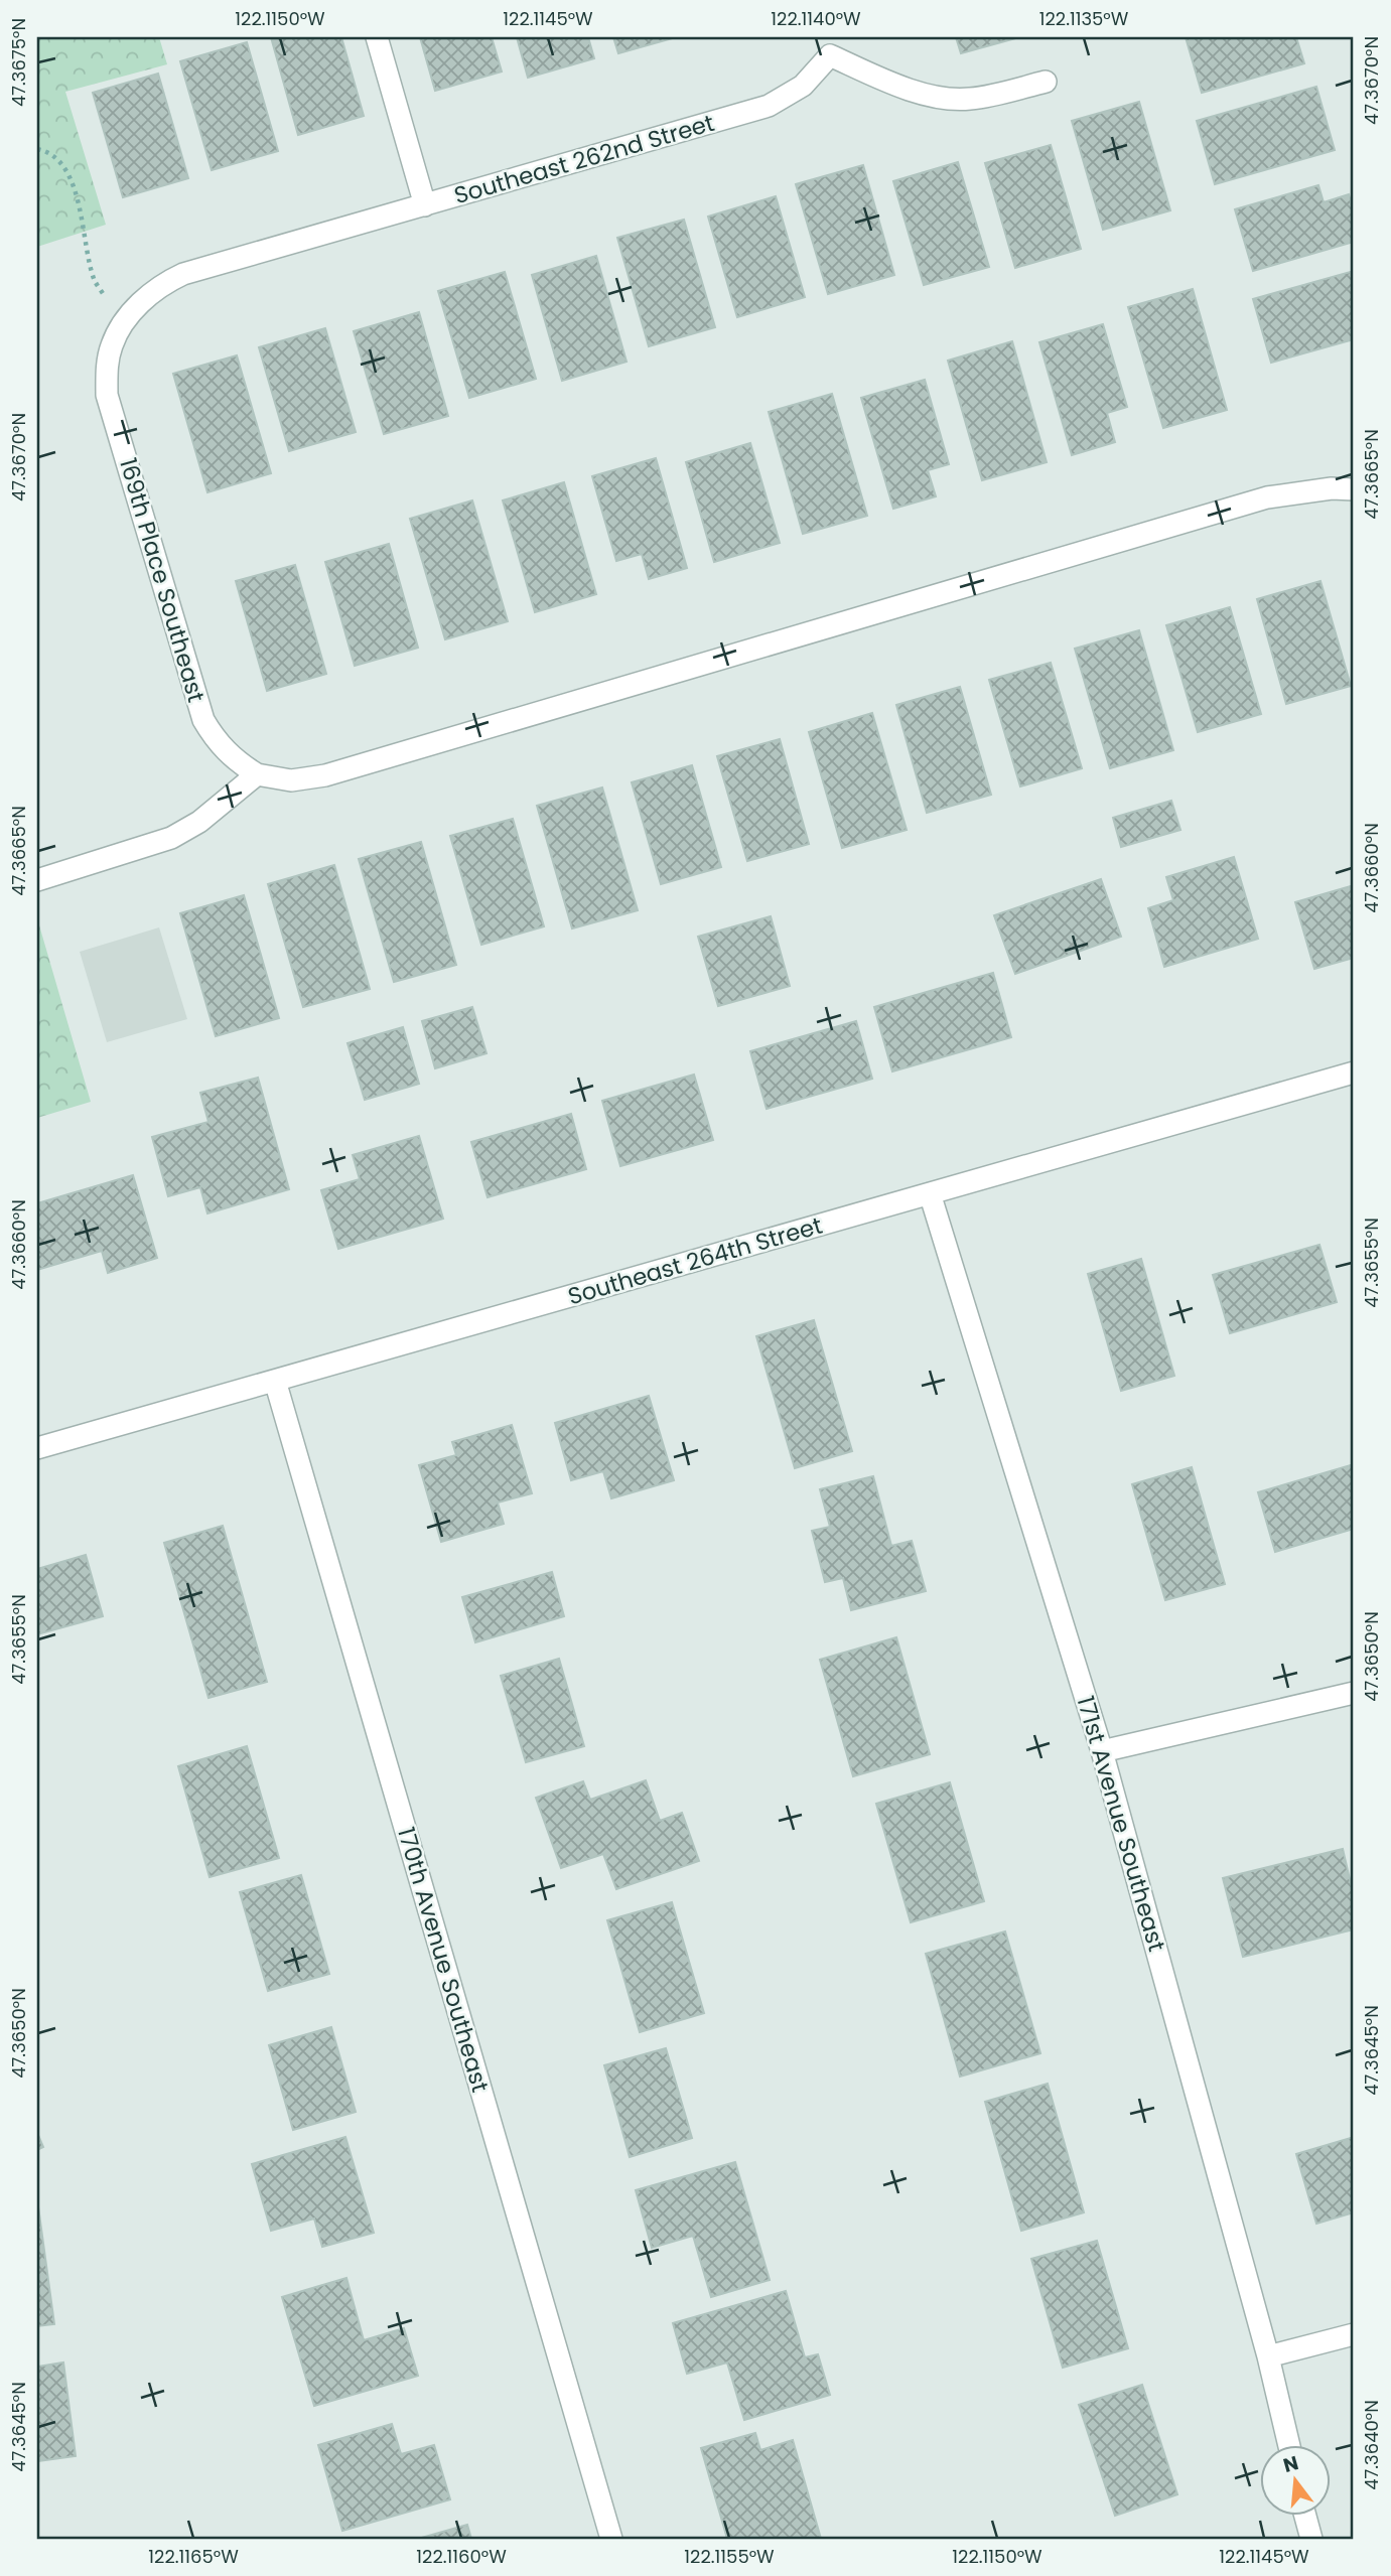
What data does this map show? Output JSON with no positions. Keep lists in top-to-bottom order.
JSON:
{
  "streets": {
    "street": [
      "Southeast 262nd Street",
      "169th Place Southeast",
      "Southeast 264th Street",
      "171st Avenue Southeast",
      "170th Avenue Southeast"
    ]
  },
  "crossings": [
    ["Southeast 262nd Street", "169th Place Southeast"],
    ["Southeast 264th Street", "171st Avenue Southeast"],
    ["Southeast 264th Street", "170th Avenue Southeast"]
  ],
  "north": "top",
  "coordinates": [
    "122.1150°W",
    "122.1145°W",
    "122.1140°W",
    "122.1135°W",
    "47.3675°N",
    "47.3670°N",
    "47.3665°N",
    "47.3660°N",
    "47.3655°N",
    "47.3650°N",
    "47.3645°N",
    "47.3640°N",
    "122.1165°W",
    "122.1160°W",
    "122.1155°W"
  ]
}
